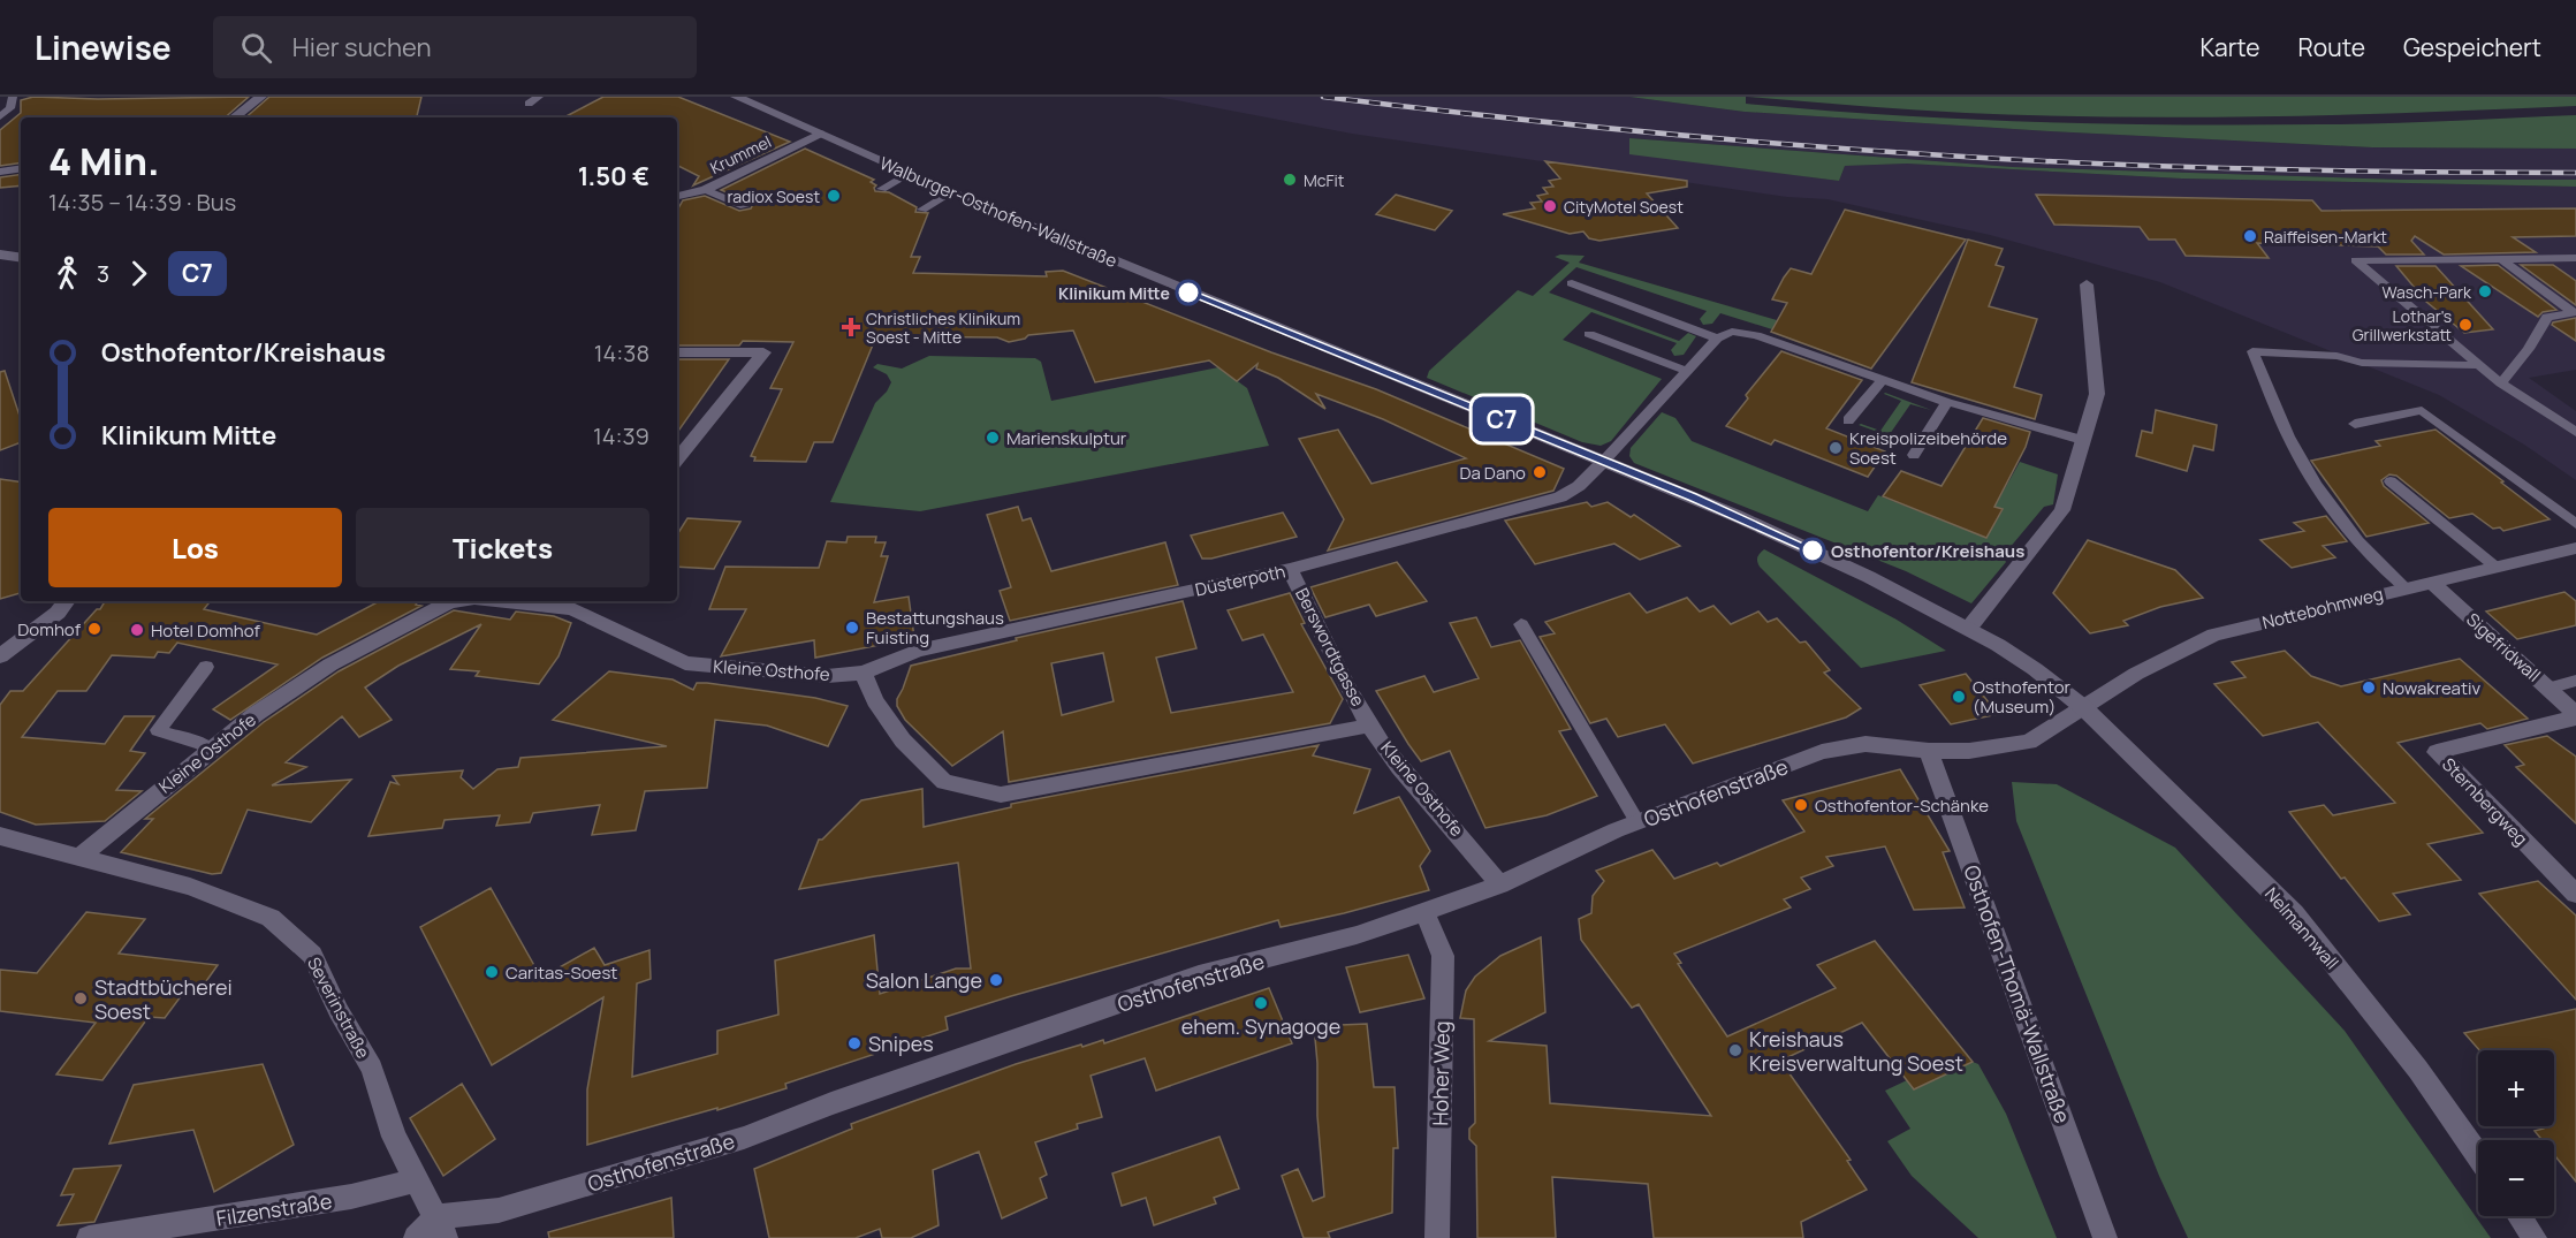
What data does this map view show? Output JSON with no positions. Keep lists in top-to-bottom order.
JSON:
{
  "streets": {
    "street": [
      "Krummel",
      "Walburger-Osthofen-Wallstraße",
      "Düsterpoth",
      "Nottebohmweg",
      "Berswordtgasse",
      "Sigefridwall",
      "Kleine Osthofe",
      "Osthofenstraße",
      "Sternbergweg",
      "Nelmannwall",
      "Osthofen-Thomä-Wallstraße",
      "Severinstraße",
      "Hoher Weg",
      "Filzenstraße"
    ]
  },
  "crossings": [
    ["Krummel", "Walburger-Osthofen-Wallstraße"],
    ["Walburger-Osthofen-Wallstraße", "Düsterpoth"],
    ["Walburger-Osthofen-Wallstraße", "Nottebohmweg"],
    ["Walburger-Osthofen-Wallstraße", "Nelmannwall"],
    ["Düsterpoth", "Berswordtgasse"],
    ["Düsterpoth", "Kleine Osthofe"],
    ["Nottebohmweg", "Sigefridwall"],
    ["Nottebohmweg", "Osthofenstraße"],
    ["Nottebohmweg", "Nelmannwall"],
    ["Berswordtgasse", "Kleine Osthofe"],
    ["Sigefridwall", "Sternbergweg"],
    ["Kleine Osthofe", "Osthofenstraße"],
    ["Kleine Osthofe", "Severinstraße"],
    ["Osthofenstraße", "Osthofen-Thomä-Wallstraße"],
    ["Osthofenstraße", "Severinstraße"],
    ["Osthofenstraße", "Hoher Weg"],
    ["Severinstraße", "Filzenstraße"]
  ],
  "places": {
    "other": [
      "McFit",
      "radiox Soest",
      "CityMotel Soest",
      "Raiffeisen-Markt",
      "Wasch-Park",
      "Klinikum Mitte",
      "Lothar's Grillwerkstatt",
      "Marienskulptur",
      "Kreispolizeibehörde Soest",
      "Da Dano",
      "Osthofentor/Kreishaus",
      "Bestattungshaus Fuisting",
      "Domhof",
      "Hotel Domhof",
      "Nowakreativ",
      "Osthofentor (Museum)",
      "Osthofentor-Schänke",
      "Caritas-Soest",
      "Salon Lange",
      "Stadtbücherei Soest",
      "ehem. Synagoge",
      "Snipes",
      "Kreishaus Kreisverwaltung Soest"
    ],
    "health": ["Christliches Klinikum Soest - Mitte"]
  },
  "lines": ["bus line C7"],
  "page": {
    "header": "Linewise",
    "search": "Hier suchen",
    "nav": ["Karte", "Route", "Gespeichert"],
    "on_map": "C7",
    "heading": ["4 Min.", "14:35 – 14:39 · Bus", "1.50 €"],
    "legs": ["3", "C7"],
    "list": [
      {
        "name": "Osthofentor/Kreishaus",
        "value": "14:38"
      },
      {
        "name": "Klinikum Mitte",
        "value": "14:39"
      }
    ],
    "buttons": ["Los", "Tickets"],
    "map_buttons": ["+", "−"]
  }
}
